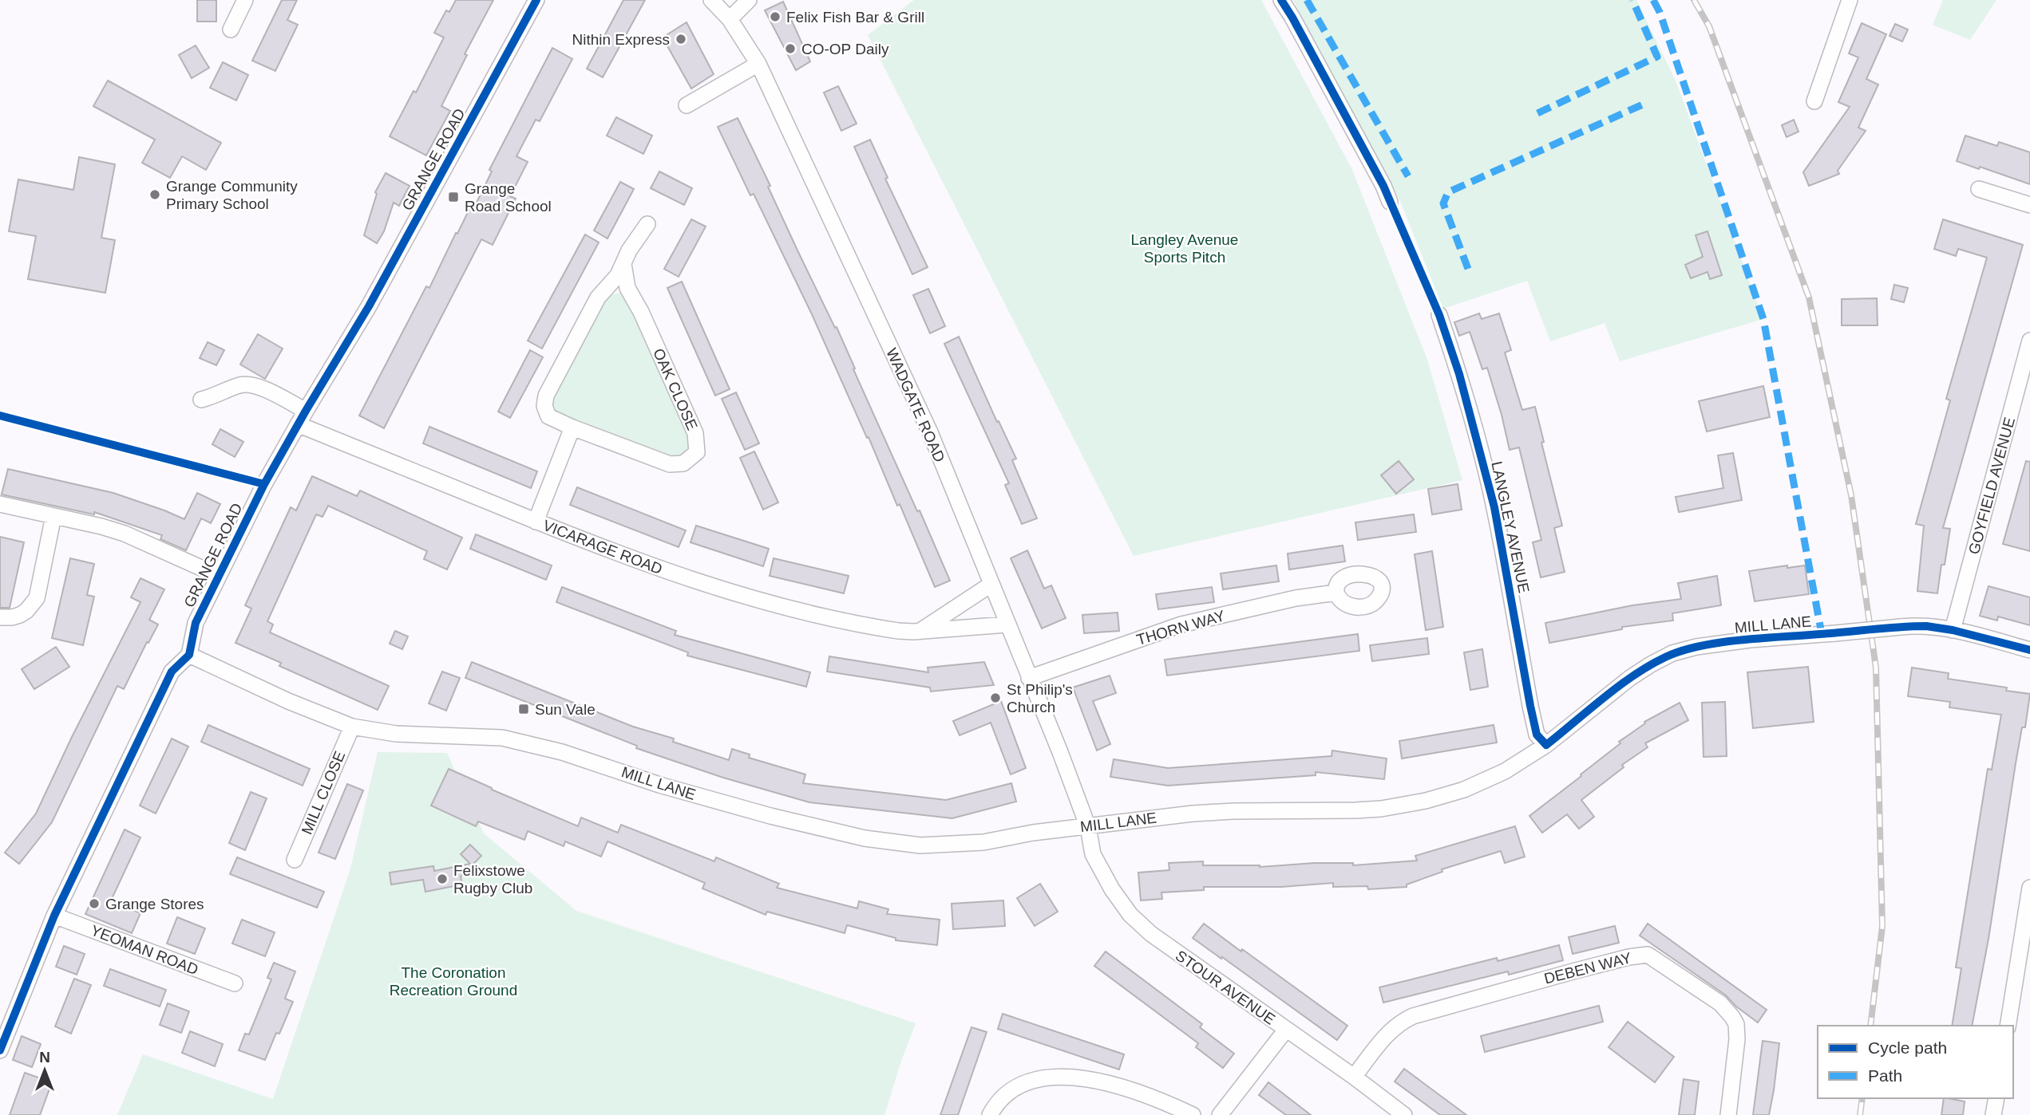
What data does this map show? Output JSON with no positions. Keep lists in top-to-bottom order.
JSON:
{
  "streets": {
    "street": [
      "GRANGE ROAD",
      "OAK CLOSE",
      "WADGATE ROAD",
      "GOYFIELD AVENUE",
      "LANGLEY AVENUE",
      "VICARAGE ROAD",
      "MILL LANE",
      "THORN WAY",
      "MILL CLOSE",
      "YEOMAN ROAD",
      "DEBEN WAY",
      "STOUR AVENUE"
    ]
  },
  "crossings": [
    ["GRANGE ROAD", "VICARAGE ROAD"],
    ["GRANGE ROAD", "MILL LANE"],
    ["WADGATE ROAD", "VICARAGE ROAD"],
    ["WADGATE ROAD", "MILL LANE"],
    ["WADGATE ROAD", "THORN WAY"],
    ["WADGATE ROAD", "STOUR AVENUE"],
    ["GOYFIELD AVENUE", "MILL LANE"],
    ["LANGLEY AVENUE", "MILL LANE"],
    ["MILL LANE", "MILL CLOSE"],
    ["MILL LANE", "STOUR AVENUE"],
    ["DEBEN WAY", "STOUR AVENUE"]
  ],
  "parks": ["Langley Avenue Sports Pitch", "The Coronation Recreation Ground"],
  "places": {
    "other": [
      "Felix Fish Bar & Grill",
      "Nithin Express",
      "CO-OP Daily",
      "Grange Community Primary School",
      "St Philip's Church",
      "Felixstowe Rugby Club",
      "Grange Stores"
    ],
    "transit": ["Grange Road School", "Sun Vale"]
  },
  "legend": ["Cycle path", "Path"],
  "north": "top"
}
